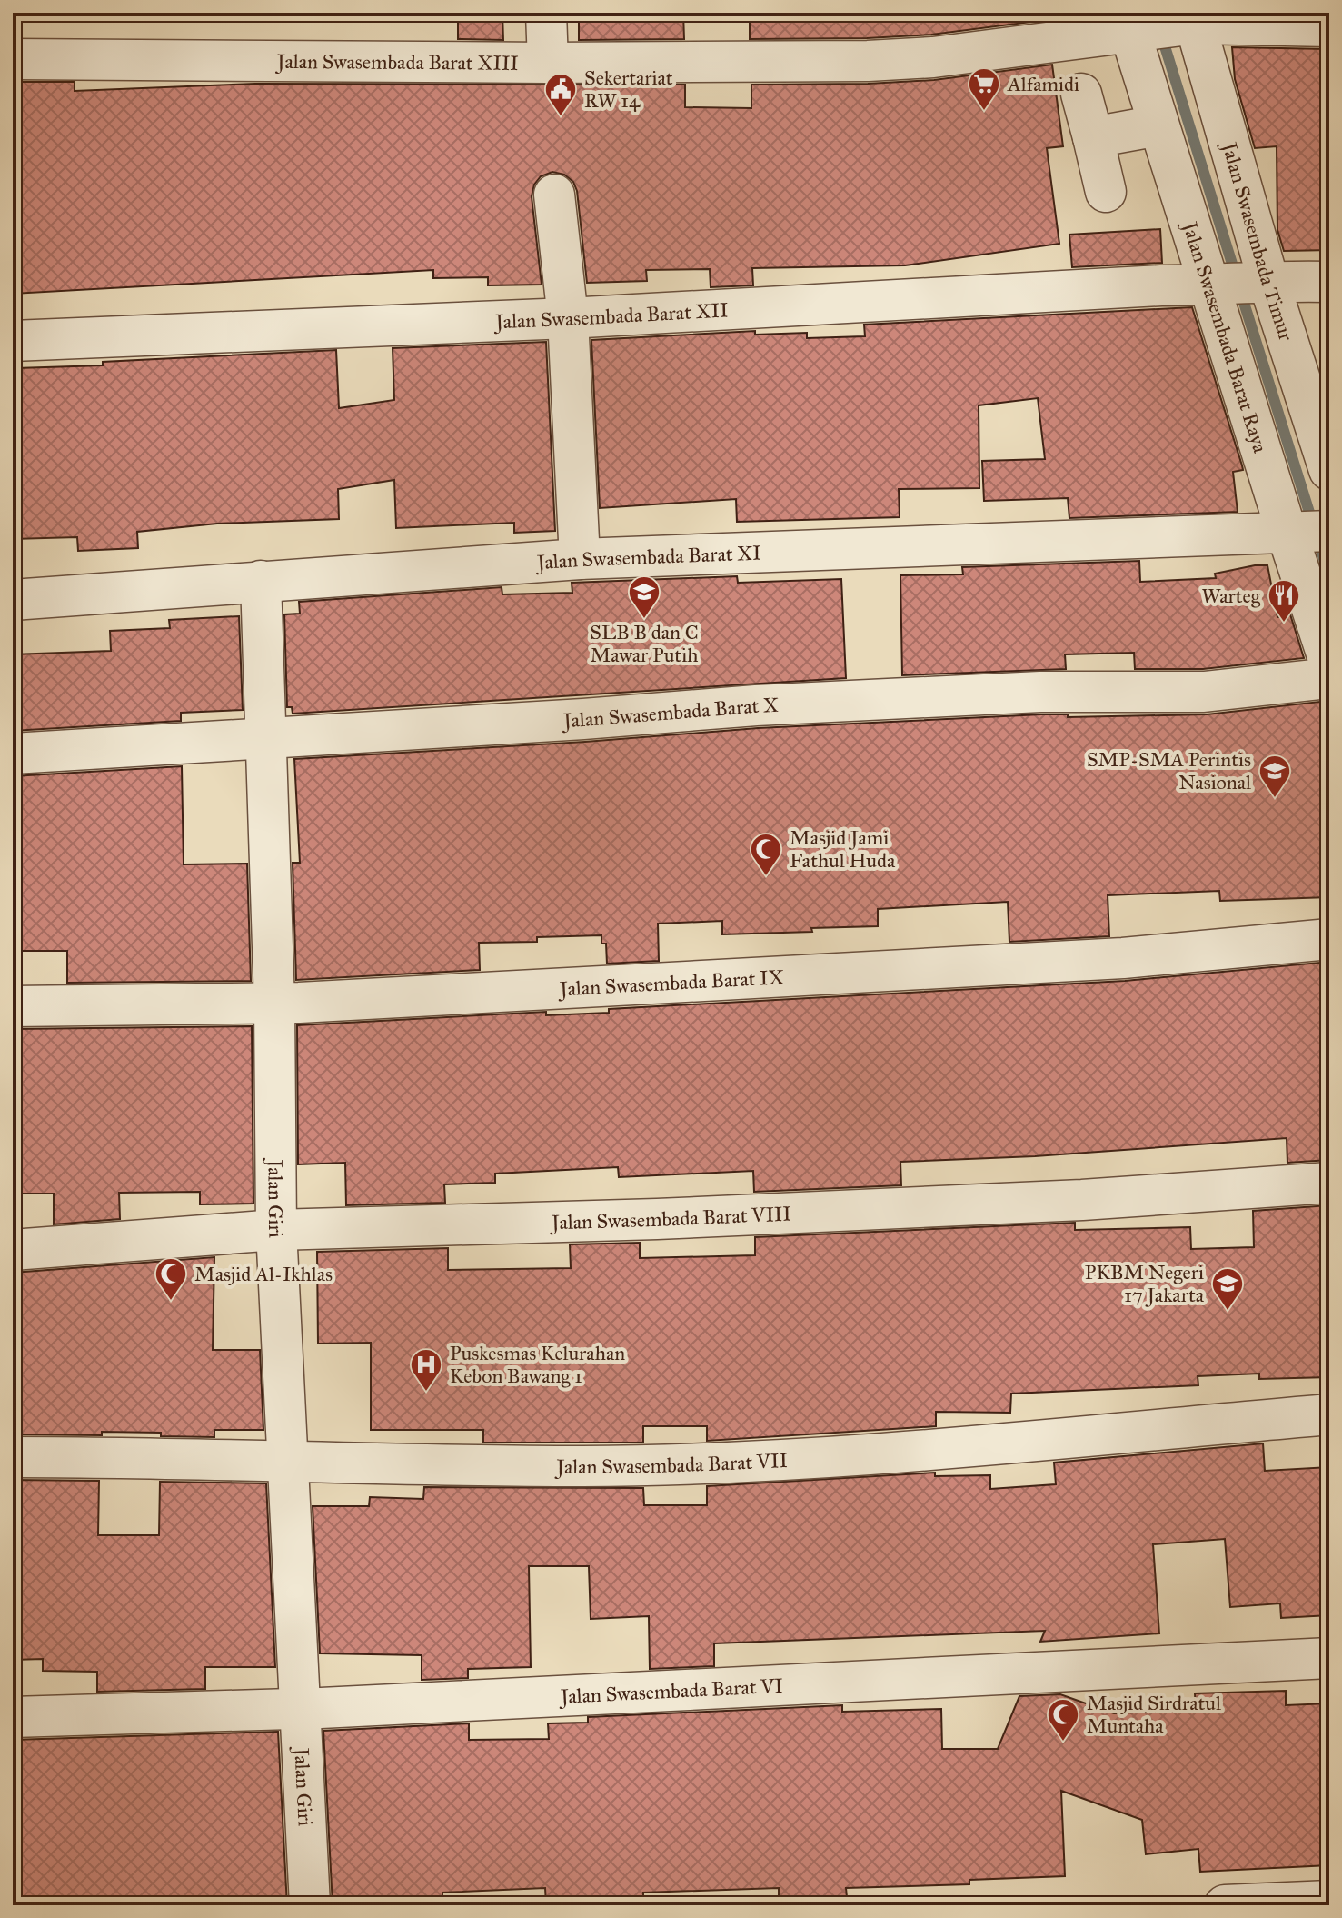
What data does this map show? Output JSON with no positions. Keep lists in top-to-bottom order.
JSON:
{
  "streets": {
    "street": [
      "Jalan Swasembada Barat XIII",
      "Jalan Swasembada Timur",
      "Jalan Swasembada Barat XII",
      "Jalan Swasembada Barat Raya",
      "Jalan Swasembada Barat XI",
      "Jalan Swasembada Barat X",
      "Jalan Swasembada Barat IX",
      "Jalan Giri",
      "Jalan Swasembada Barat VIII",
      "Jalan Swasembada Barat VII",
      "Jalan Swasembada Barat VI"
    ]
  },
  "crossings": [
    ["Jalan Swasembada Barat XIII", "Jalan Swasembada Timur"],
    ["Jalan Swasembada Barat XIII", "Jalan Swasembada Barat Raya"],
    ["Jalan Swasembada Timur", "Jalan Swasembada Barat XII"],
    ["Jalan Swasembada Barat XII", "Jalan Swasembada Barat Raya"],
    ["Jalan Swasembada Barat Raya", "Jalan Swasembada Barat XI"],
    ["Jalan Swasembada Barat XI", "Jalan Giri"],
    ["Jalan Swasembada Barat X", "Jalan Giri"],
    ["Jalan Swasembada Barat IX", "Jalan Giri"],
    ["Jalan Giri", "Jalan Swasembada Barat VIII"],
    ["Jalan Giri", "Jalan Swasembada Barat VII"],
    ["Jalan Giri", "Jalan Swasembada Barat VI"]
  ],
  "places": {
    "supermarket": ["Alfamidi"],
    "public building": ["Sekertariat RW 14"],
    "school or university": ["SLB B dan C Mawar Putih", "SMP-SMA Perintis Nasional", "PKBM Negeri 17 Jakarta"],
    "restaurant": ["Warteg"],
    "mosque": ["Masjid Jami Fathul Huda", "Masjid Al-Ikhlas", "Masjid Sirdratul Muntaha"],
    "hospital": ["Puskesmas Kelurahan Kebon Bawang 1"]
  }
}
